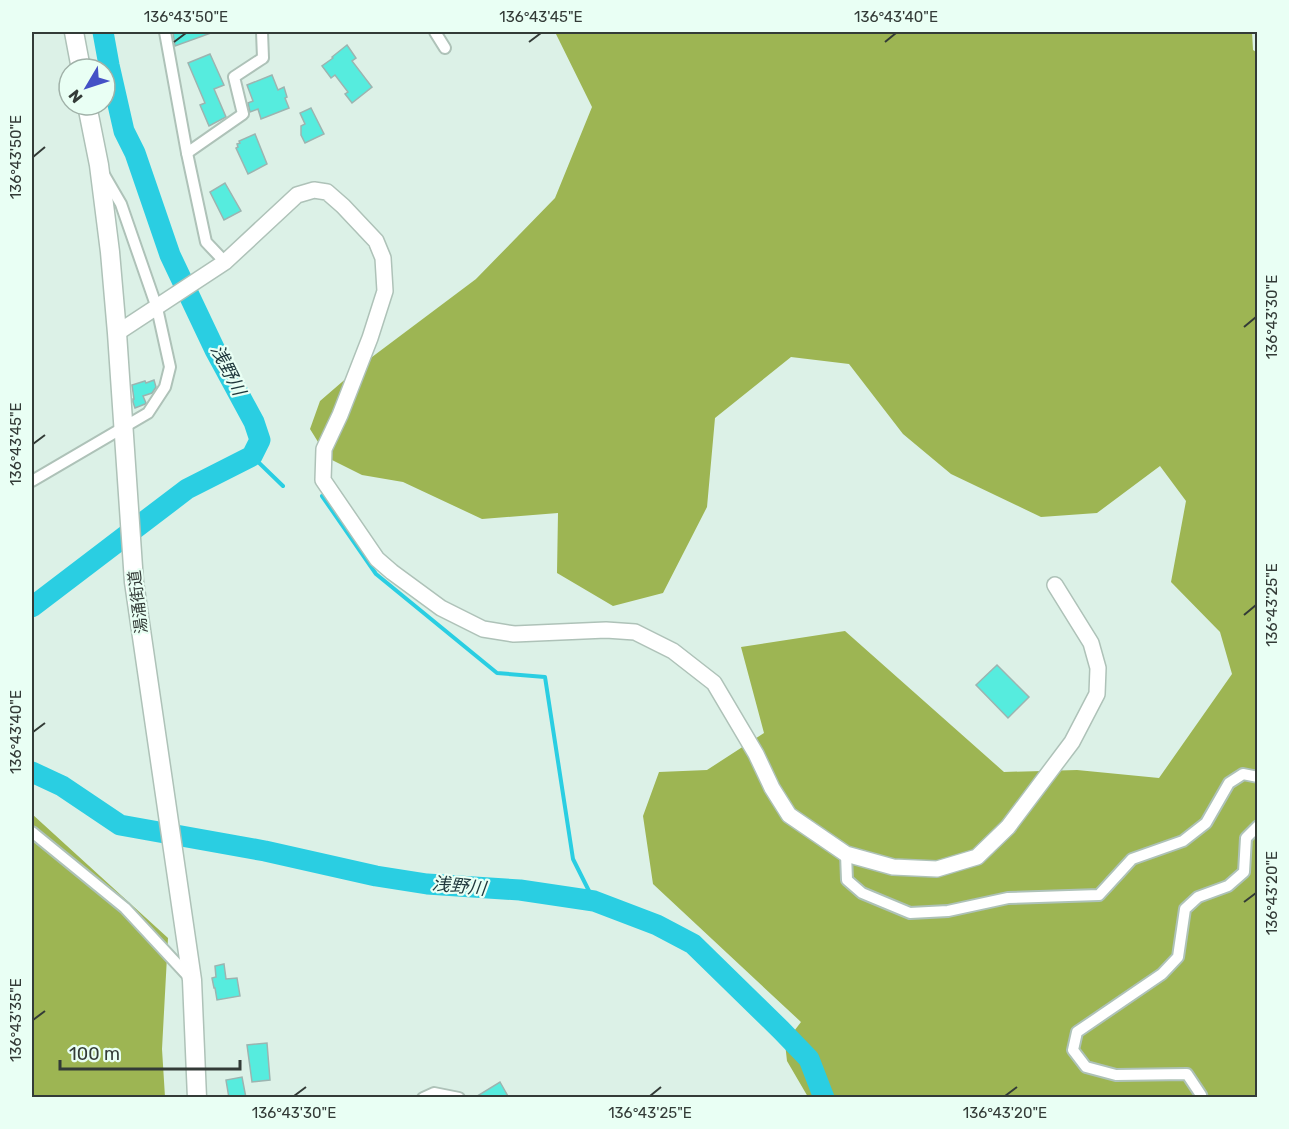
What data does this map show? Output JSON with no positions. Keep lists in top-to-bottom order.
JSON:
{
  "streets": {
    "main road": ["湯涌街道"]
  },
  "water": ["浅野川"],
  "scale_bar": "100 m",
  "north": "bottom left",
  "coordinates": [
    "136°43'50\"E",
    "136°43'45\"E",
    "136°43'40\"E",
    "136°43'30\"E",
    "136°43'25\"E",
    "136°43'20\"E",
    "136°43'35\"E"
  ]
}
